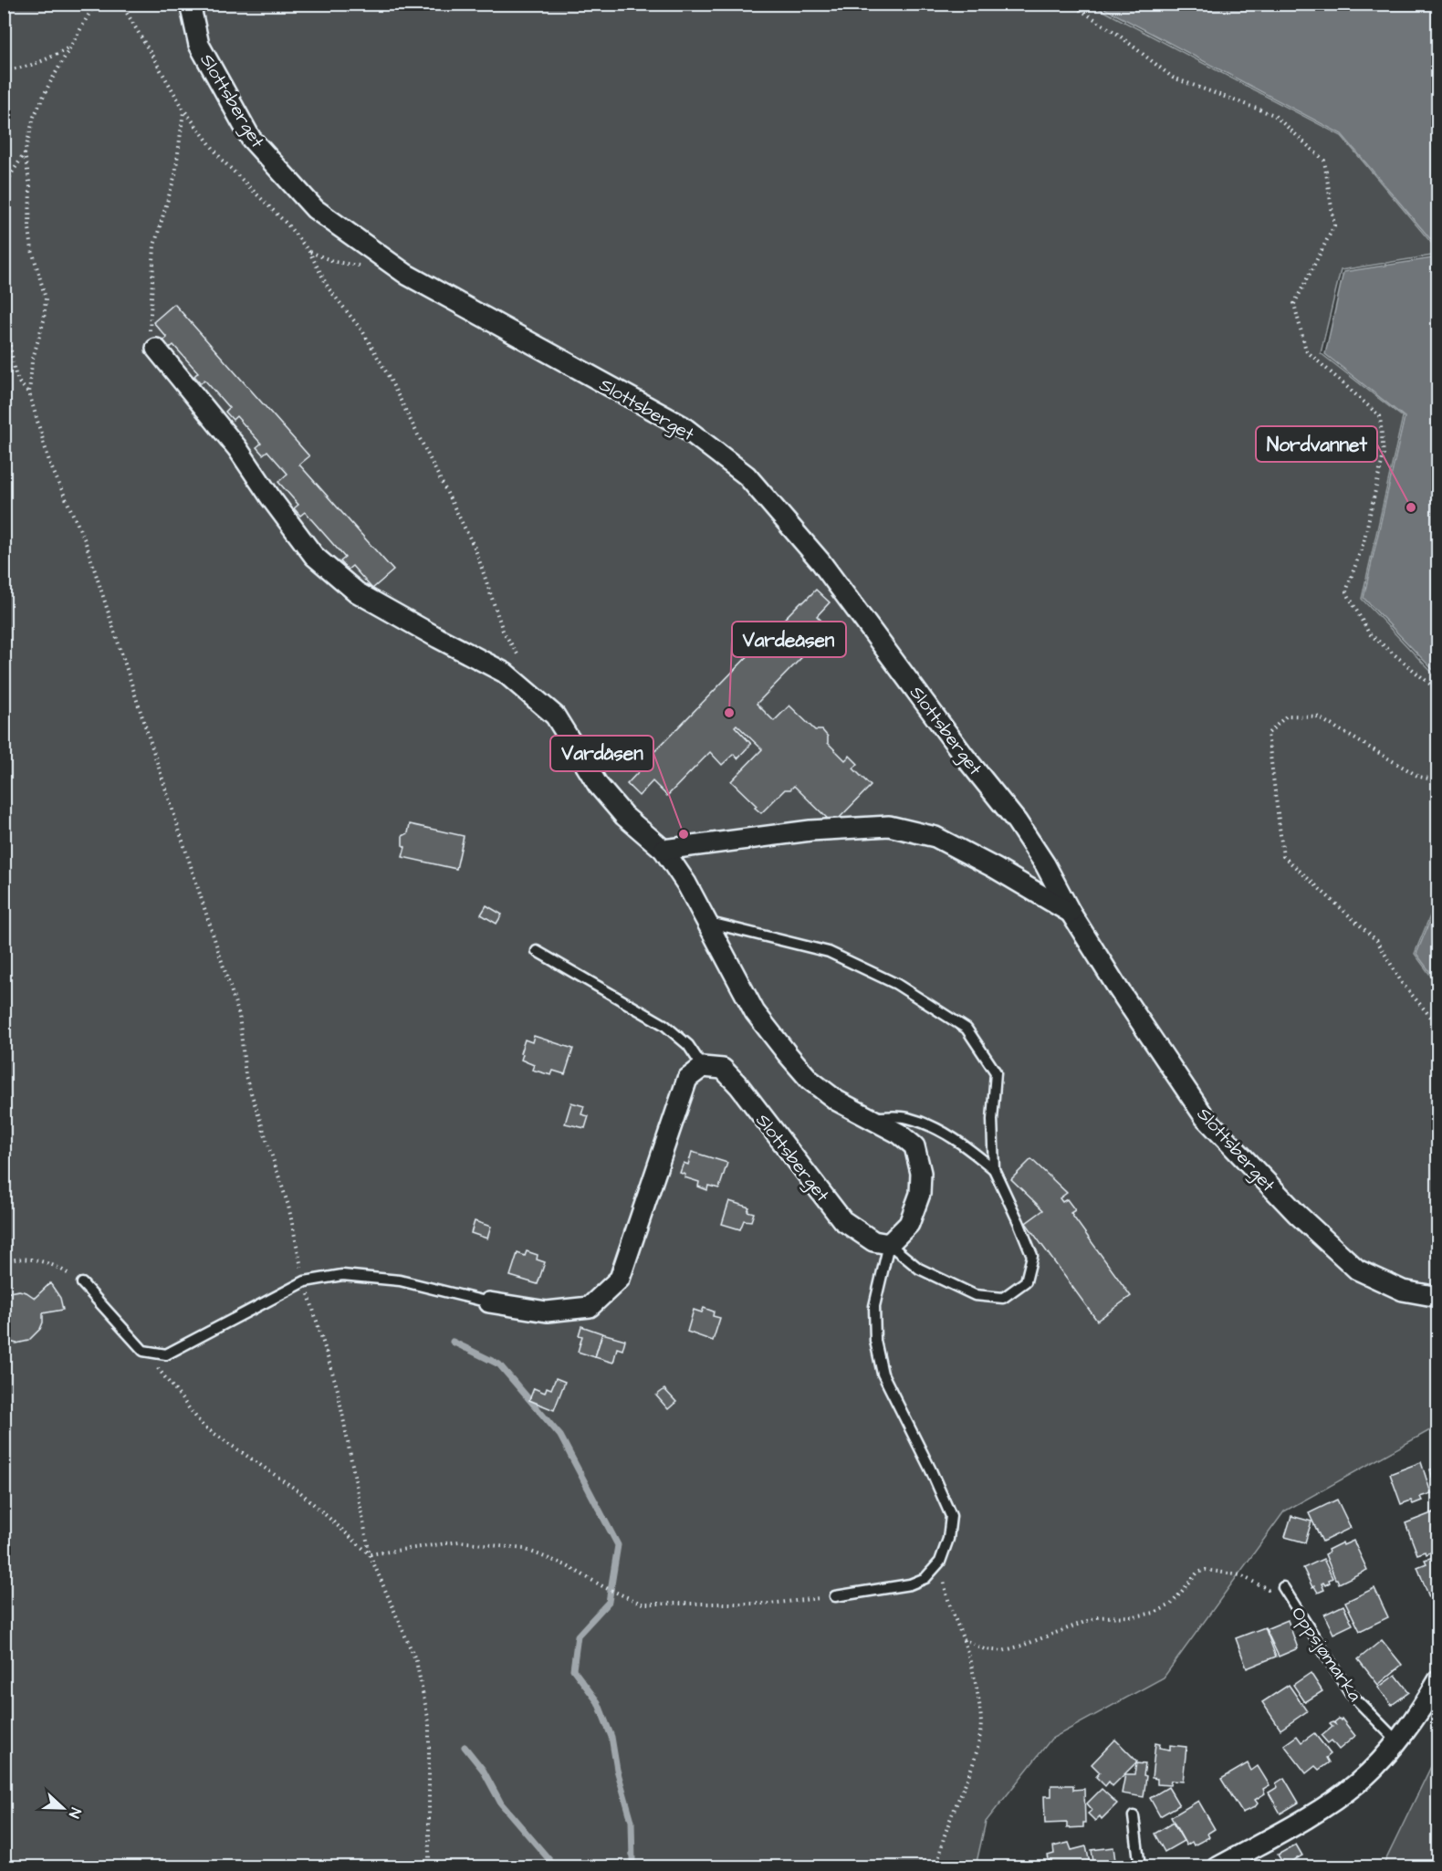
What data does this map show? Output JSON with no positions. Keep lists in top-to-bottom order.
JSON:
{
  "streets": {
    "street": ["Slottsberget"],
    "lane": ["Oppsjømarka"]
  },
  "places": ["Nordvannet", "Vardeåsen", "Vardåsen"],
  "north": "right"
}
